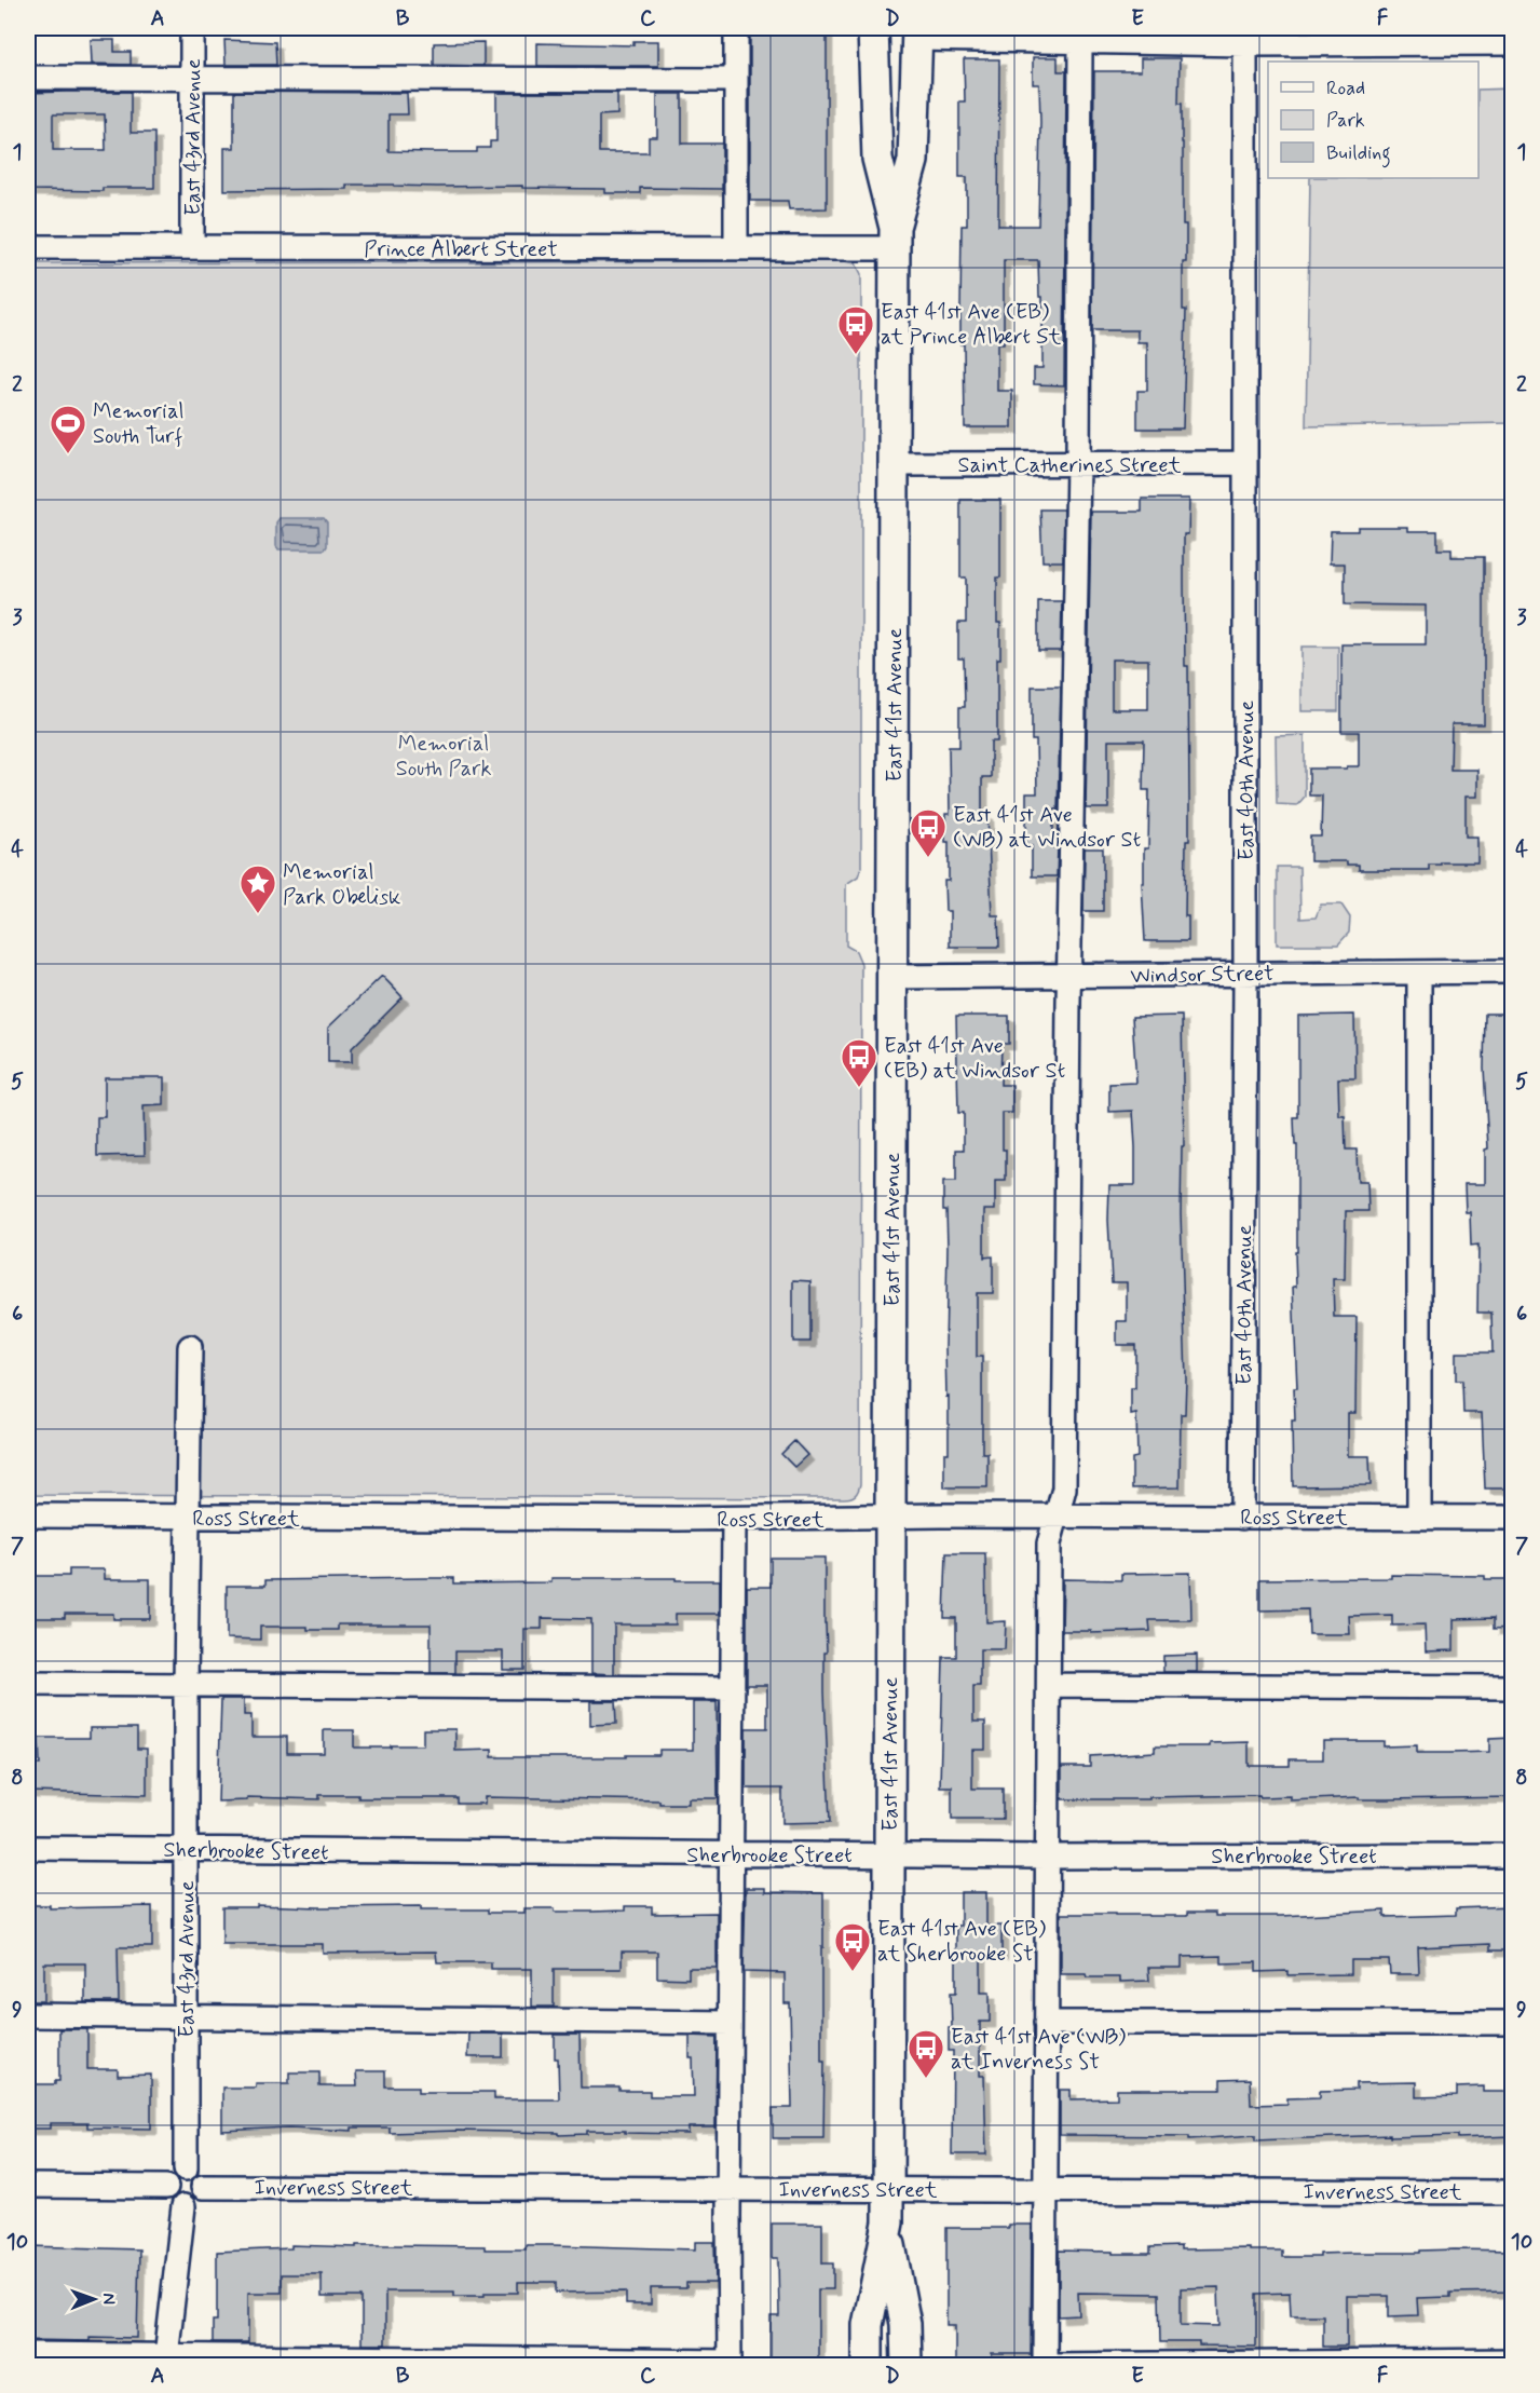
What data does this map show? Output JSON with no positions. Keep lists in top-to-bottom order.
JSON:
{
  "streets": {
    "main road": ["East 41st Avenue"],
    "street": [
      "East 43rd Avenue",
      "Prince Albert Street",
      "Saint Catherines Street",
      "East 40th Avenue",
      "Windsor Street",
      "Ross Street",
      "Sherbrooke Street",
      "Inverness Street"
    ]
  },
  "crossings": [
    ["East 43rd Avenue", "Prince Albert Street"],
    ["East 43rd Avenue", "Ross Street"],
    ["East 43rd Avenue", "Sherbrooke Street"],
    ["East 43rd Avenue", "Inverness Street"],
    ["Prince Albert Street", "East 41st Avenue"],
    ["Saint Catherines Street", "East 41st Avenue"],
    ["Saint Catherines Street", "East 40th Avenue"],
    ["East 41st Avenue", "Windsor Street"],
    ["East 41st Avenue", "Ross Street"],
    ["East 41st Avenue", "Sherbrooke Street"],
    ["East 41st Avenue", "Inverness Street"],
    ["East 40th Avenue", "Windsor Street"],
    ["East 40th Avenue", "Ross Street"]
  ],
  "parks": ["Memorial South Park"],
  "places": {
    "bus stop": [
      "East 41st Ave (EB) at Prince Albert St",
      "East 41st Ave (WB) at Windsor St",
      "East 41st Ave (EB) at Windsor St",
      "East 41st Ave (EB) at Sherbrooke St",
      "East 41st Ave (WB) at Inverness St"
    ],
    "sports": ["Memorial South Turf"],
    "place": ["Memorial Park Obelisk"]
  },
  "legend": ["Road", "Park", "Building"],
  "north": "right",
  "grid": {
    "columns": [
      "A",
      "B",
      "C",
      "D",
      "E",
      "F"
    ],
    "rows": [
      "1",
      "2",
      "3",
      "4",
      "5",
      "6",
      "7",
      "8",
      "9",
      "10"
    ]
  }
}
